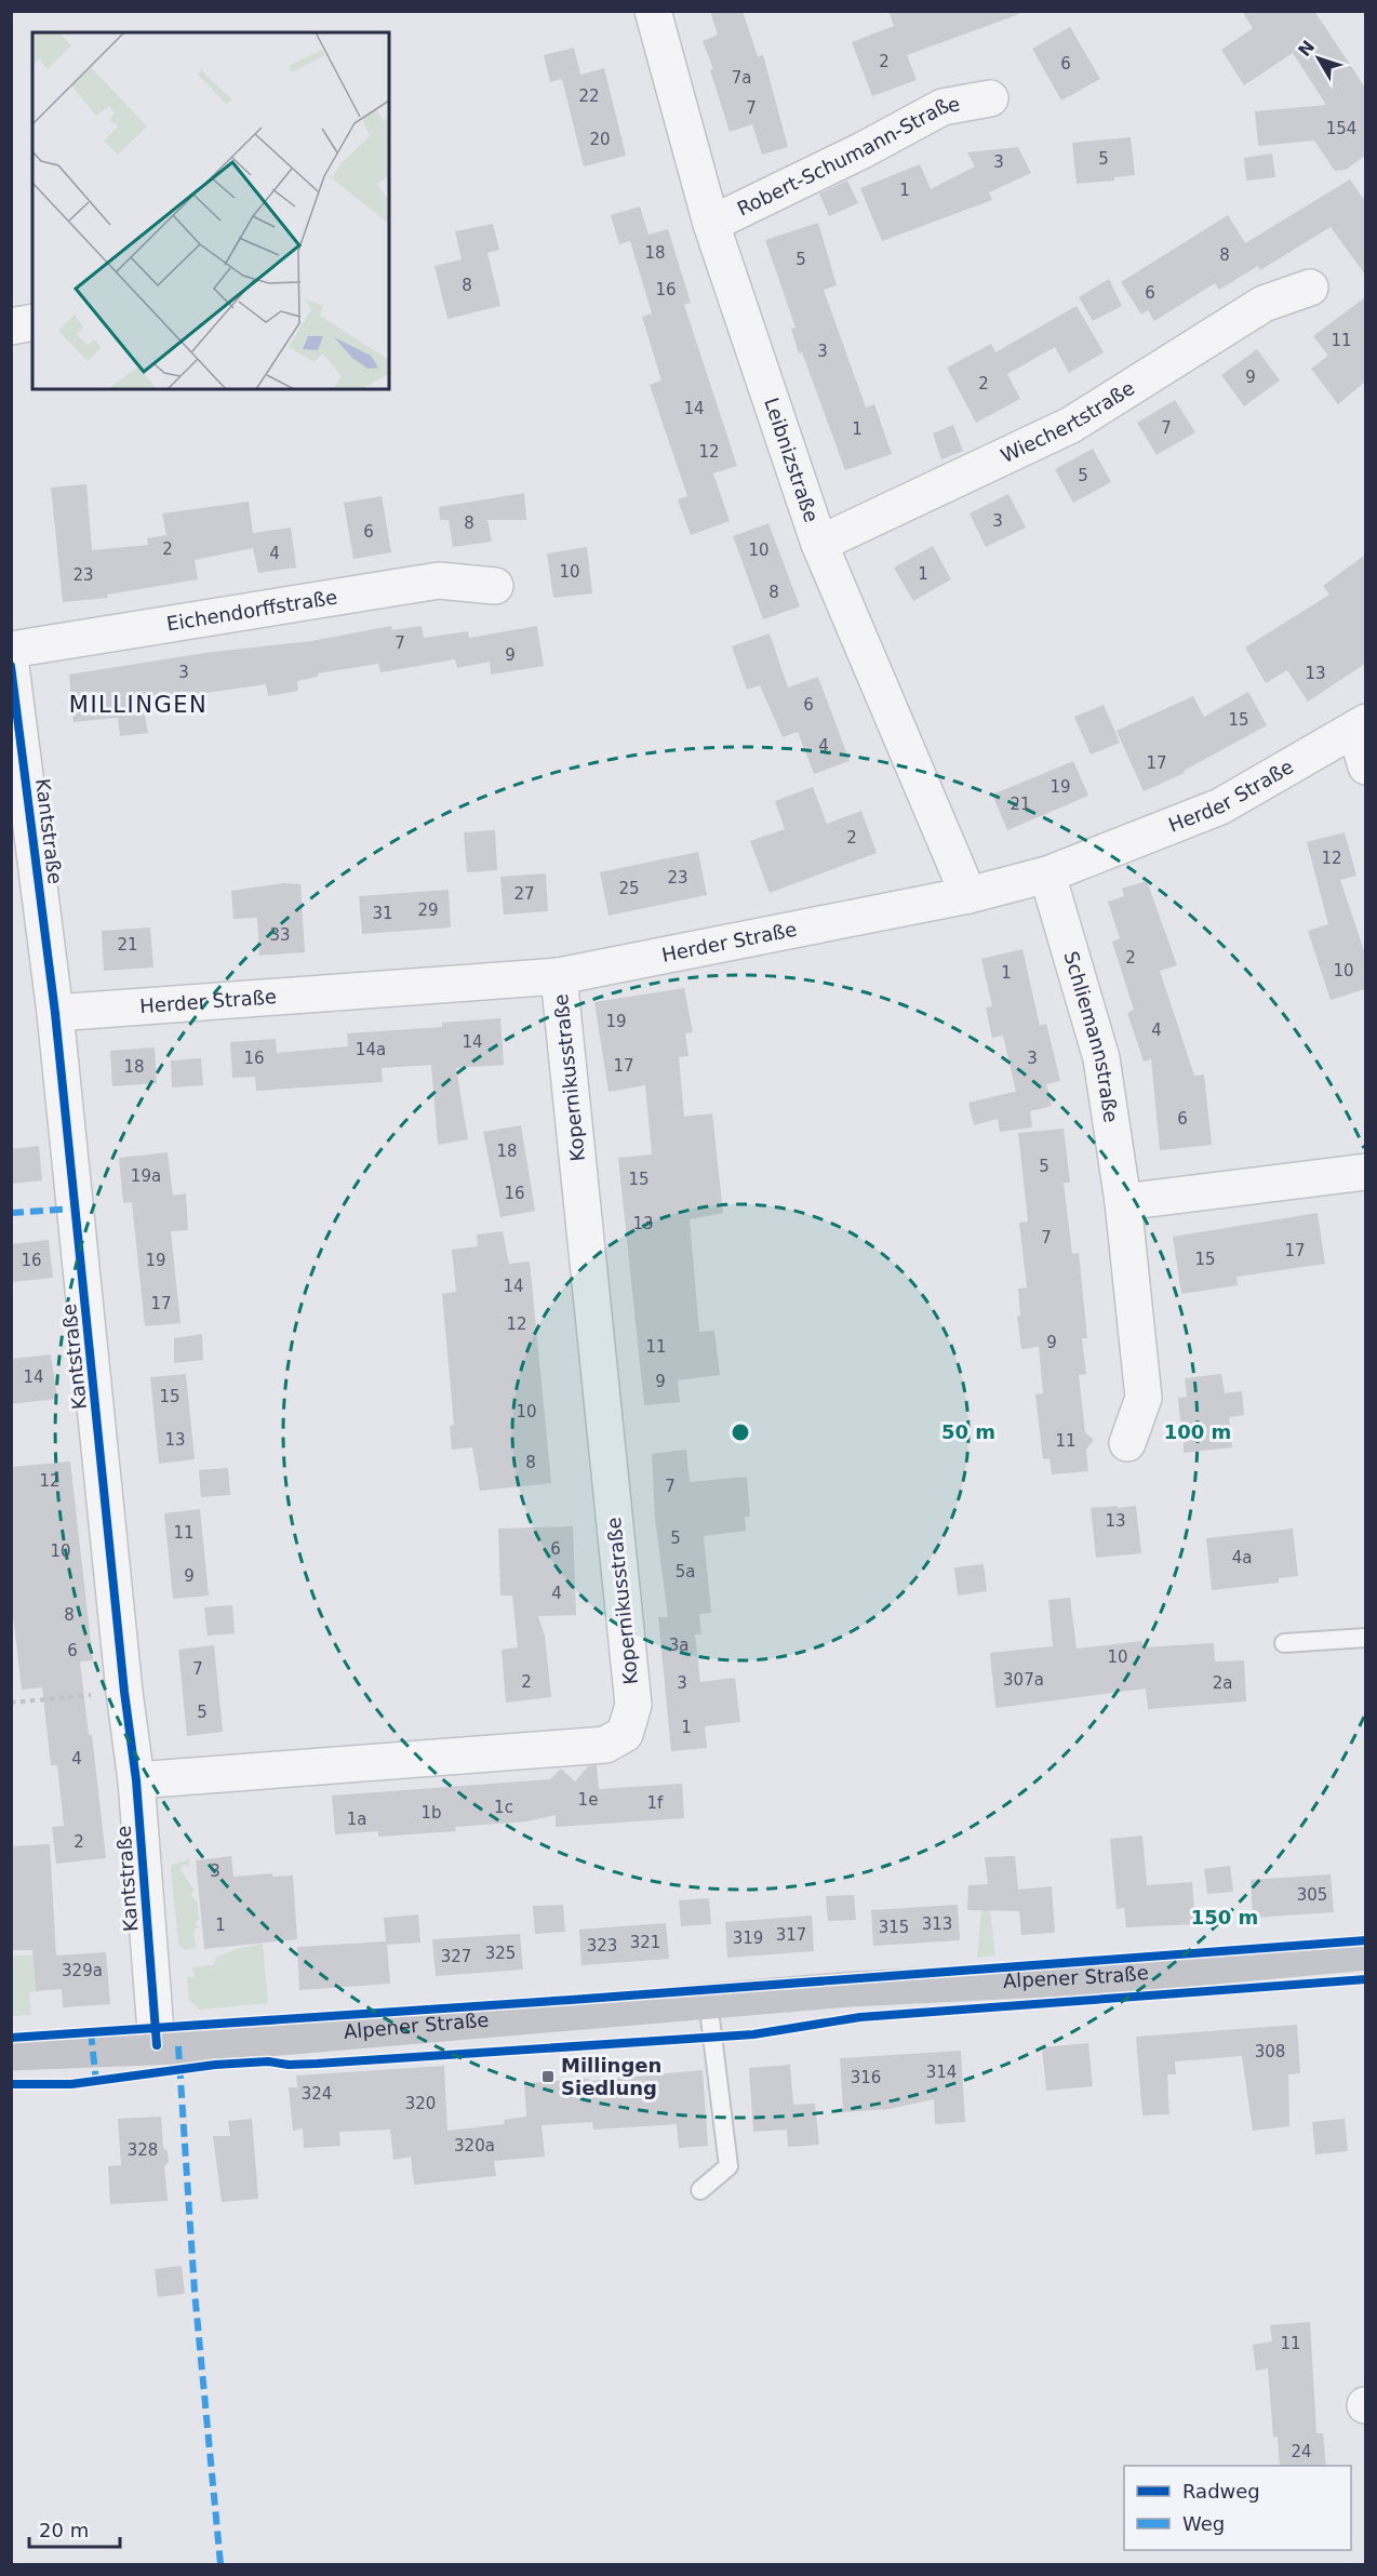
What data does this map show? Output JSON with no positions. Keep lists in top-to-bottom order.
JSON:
{
  "streets": {
    "street": [
      "Robert-Schumann-Straße",
      "Wiechertstraße",
      "Leibnizstraße",
      "Eichendorffstraße",
      "Herder Straße",
      "Kantstraße",
      "Schliemannstraße",
      "Kopernikusstraße",
      "Alpener Straße"
    ]
  },
  "crossings": [
    ["Robert-Schumann-Straße", "Leibnizstraße"],
    ["Wiechertstraße", "Leibnizstraße"],
    ["Leibnizstraße", "Herder Straße"],
    ["Herder Straße", "Kantstraße"],
    ["Herder Straße", "Schliemannstraße"],
    ["Herder Straße", "Kopernikusstraße"],
    ["Kantstraße", "Kopernikusstraße"],
    ["Kantstraße", "Alpener Straße"]
  ],
  "districts": ["MILLINGEN"],
  "places": {
    "transit": ["Millingen Siedlung"]
  },
  "house_numbers": [
    "2",
    "6",
    "7a",
    "22",
    "7",
    "154",
    "20",
    "5",
    "3",
    "1",
    "18",
    "8",
    "5",
    "8",
    "16",
    "6",
    "11",
    "3",
    "9",
    "2",
    "14",
    "7",
    "1",
    "12",
    "5",
    "3",
    "8",
    "6",
    "2",
    "10",
    "4",
    "10",
    "1",
    "23",
    "8",
    "7",
    "9",
    "3",
    "13",
    "6",
    "15",
    "4",
    "17",
    "19",
    "21",
    "2",
    "12",
    "23",
    "25",
    "27",
    "29",
    "31",
    "33",
    "21",
    "2",
    "10",
    "1",
    "19",
    "4",
    "14",
    "14a",
    "16",
    "3",
    "17",
    "18",
    "6",
    "18",
    "5",
    "19a",
    "15",
    "16",
    "13",
    "7",
    "17",
    "15",
    "16",
    "19",
    "14",
    "17",
    "12",
    "9",
    "11",
    "14",
    "9",
    "15",
    "10",
    "13",
    "11",
    "8",
    "12",
    "7",
    "13",
    "11",
    "5",
    "6",
    "10",
    "4a",
    "5a",
    "9",
    "4",
    "8",
    "3a",
    "6",
    "10",
    "7",
    "307a",
    "2",
    "3",
    "2a",
    "5",
    "1",
    "4",
    "1e",
    "1f",
    "1c",
    "1b",
    "1a",
    "2",
    "3",
    "305",
    "313",
    "1",
    "315",
    "317",
    "319",
    "321",
    "323",
    "325",
    "327",
    "329a",
    "308",
    "314",
    "316",
    "324",
    "320",
    "320a",
    "328",
    "11",
    "24"
  ],
  "legend": ["Radweg", "Weg"],
  "scale_bar": "20 m",
  "north": "top left",
  "rings": ["50 m", "100 m", "150 m"]
}
